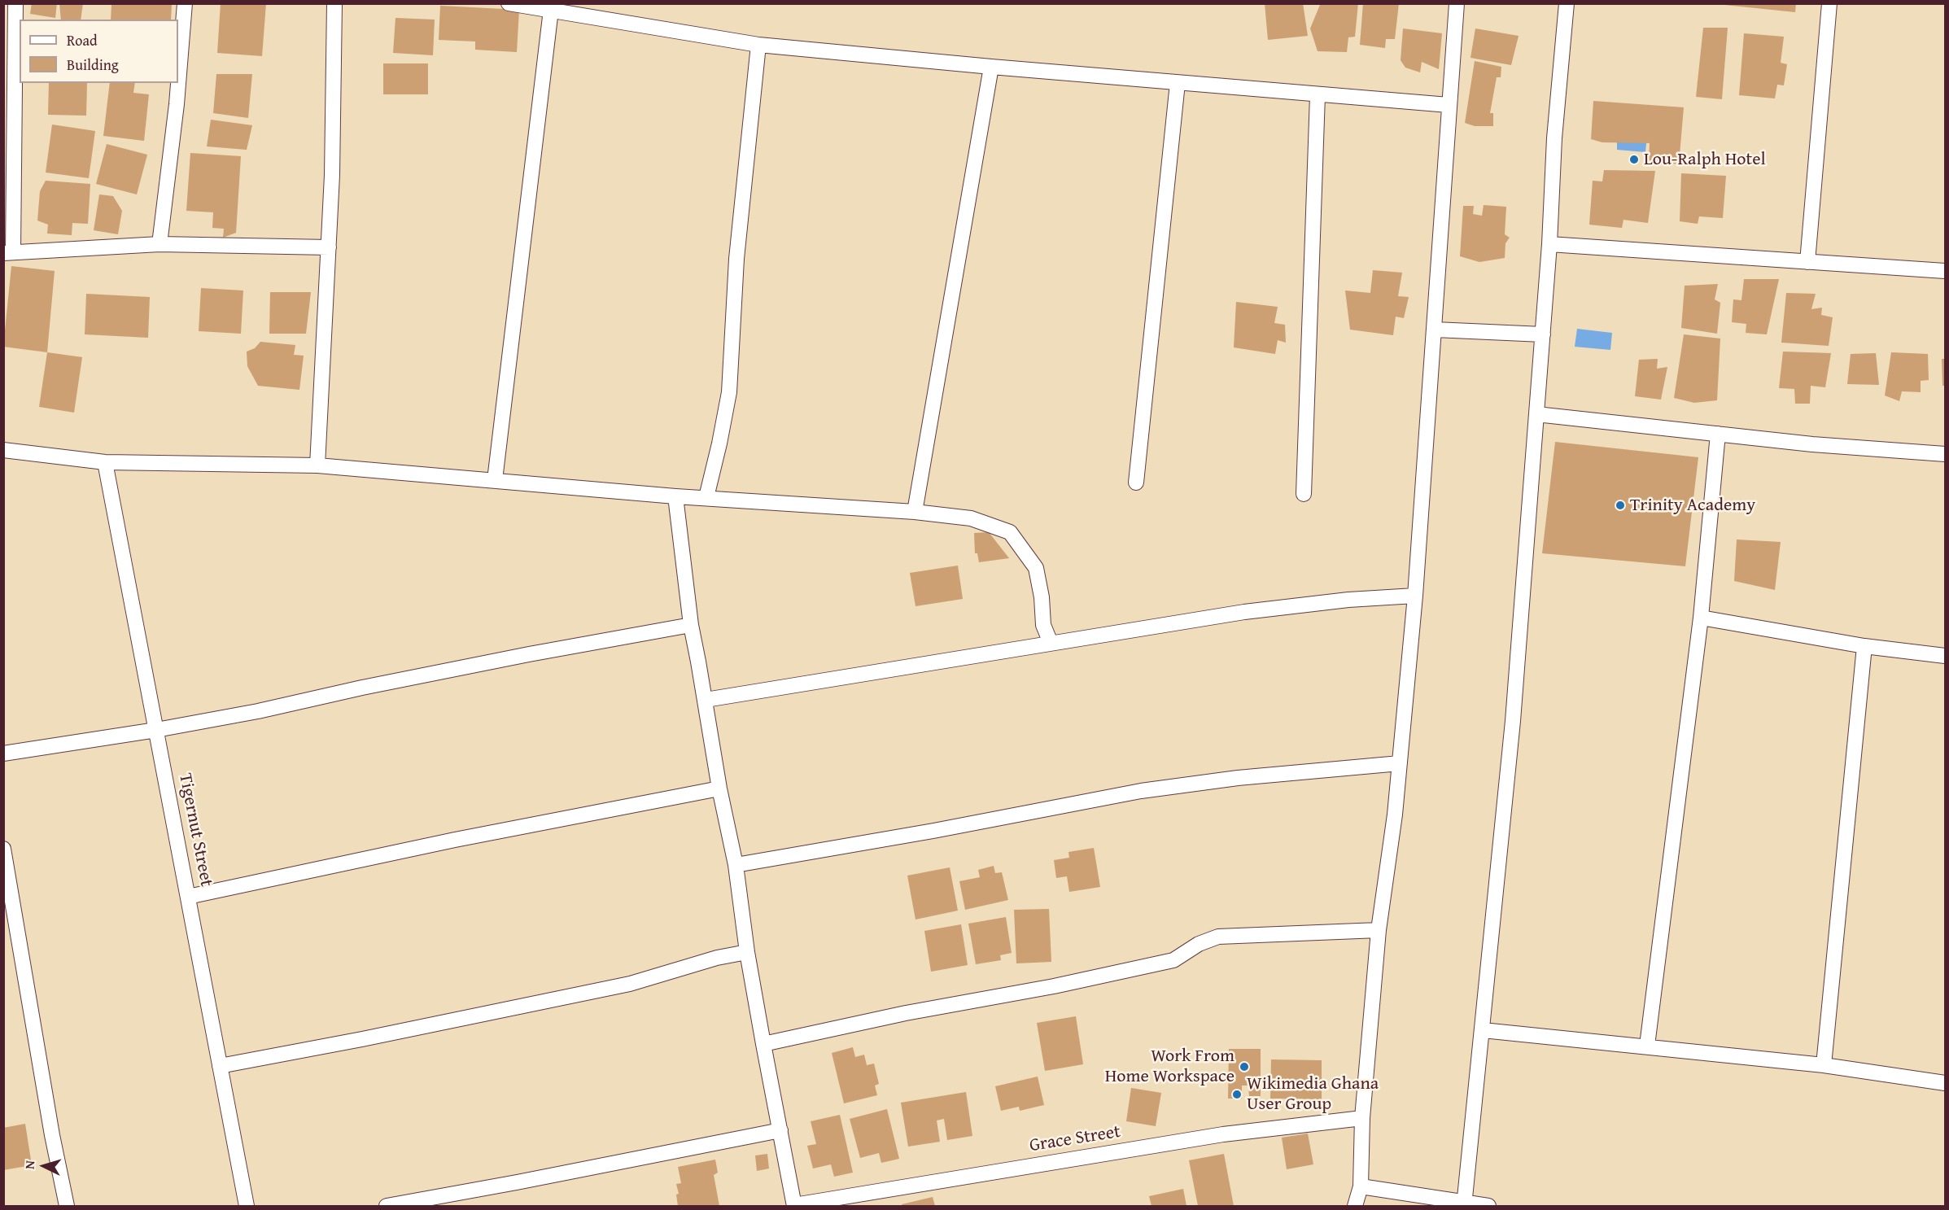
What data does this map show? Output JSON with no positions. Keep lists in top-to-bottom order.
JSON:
{
  "streets": {
    "street": ["Tigernut Street", "Grace Street"]
  },
  "places": [
    "Lou-Ralph Hotel",
    "Trinity Academy",
    "Work From Home Workspace",
    "Wikimedia Ghana User Group"
  ],
  "legend": ["Road", "Building"],
  "north": "left"
}
